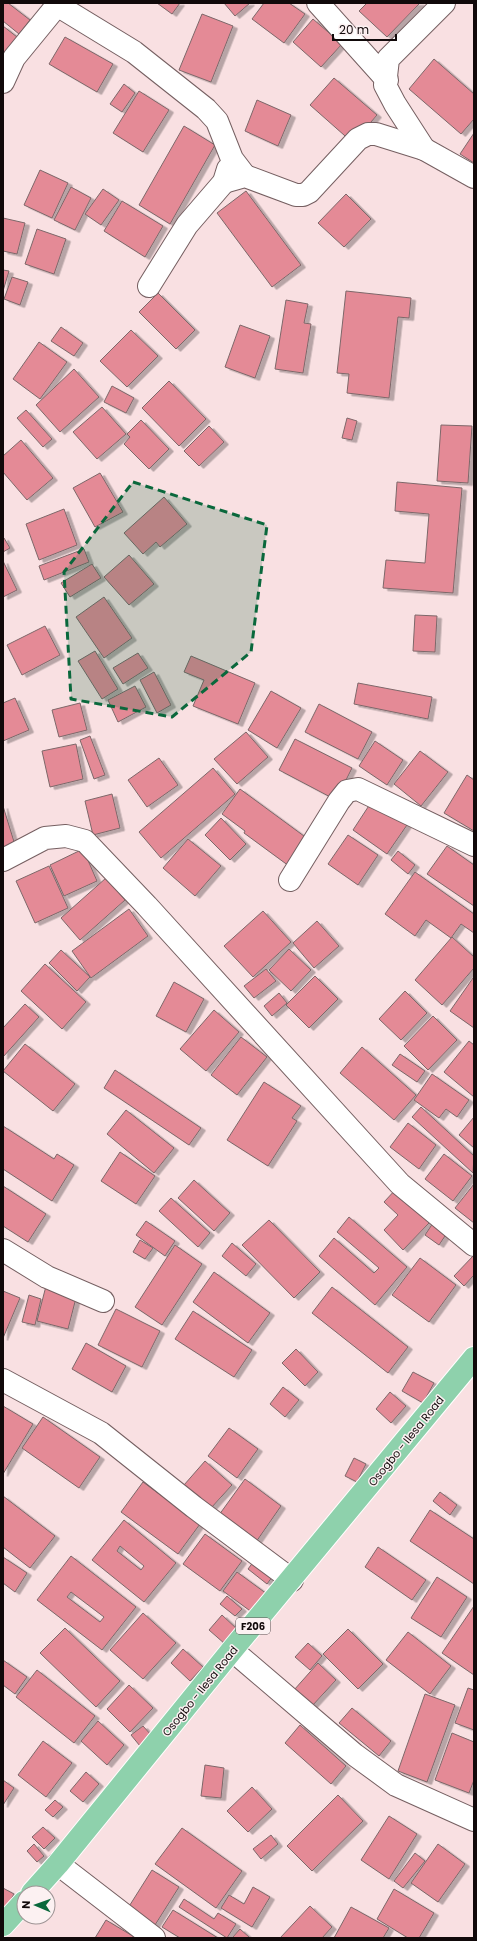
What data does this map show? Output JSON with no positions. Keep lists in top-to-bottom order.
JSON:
{
  "streets": {
    "main road": ["Osogbo - Ilesa Road", "F206"]
  },
  "scale_bar": "20 m",
  "north": "left"
}
